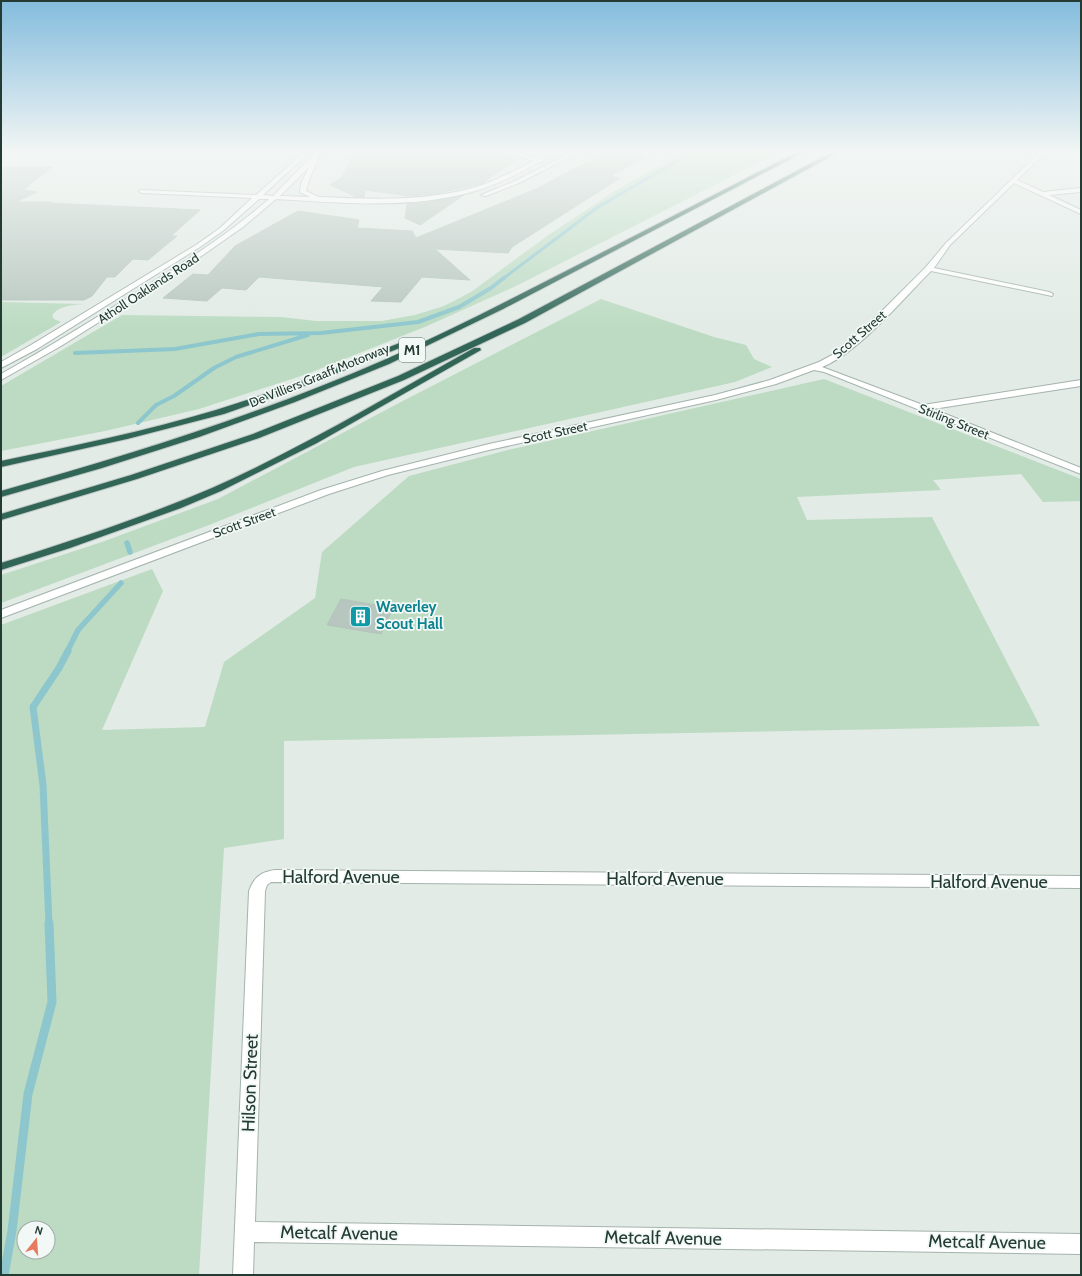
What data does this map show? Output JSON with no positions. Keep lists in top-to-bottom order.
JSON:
{
  "streets": {
    "highway": ["M1", "De Villiers Graaff Motorway"],
    "street": [
      "Atholl Oaklands Road",
      "Scott Street",
      "Stirling Street",
      "Halford Avenue",
      "Hilson Street",
      "Metcalf Avenue"
    ]
  },
  "crossings": [
    ["Scott Street", "Stirling Street"],
    ["Halford Avenue", "Hilson Street"],
    ["Hilson Street", "Metcalf Avenue"]
  ],
  "places": {
    "building": ["Waverley Scout Hall"]
  },
  "north": "top"
}
